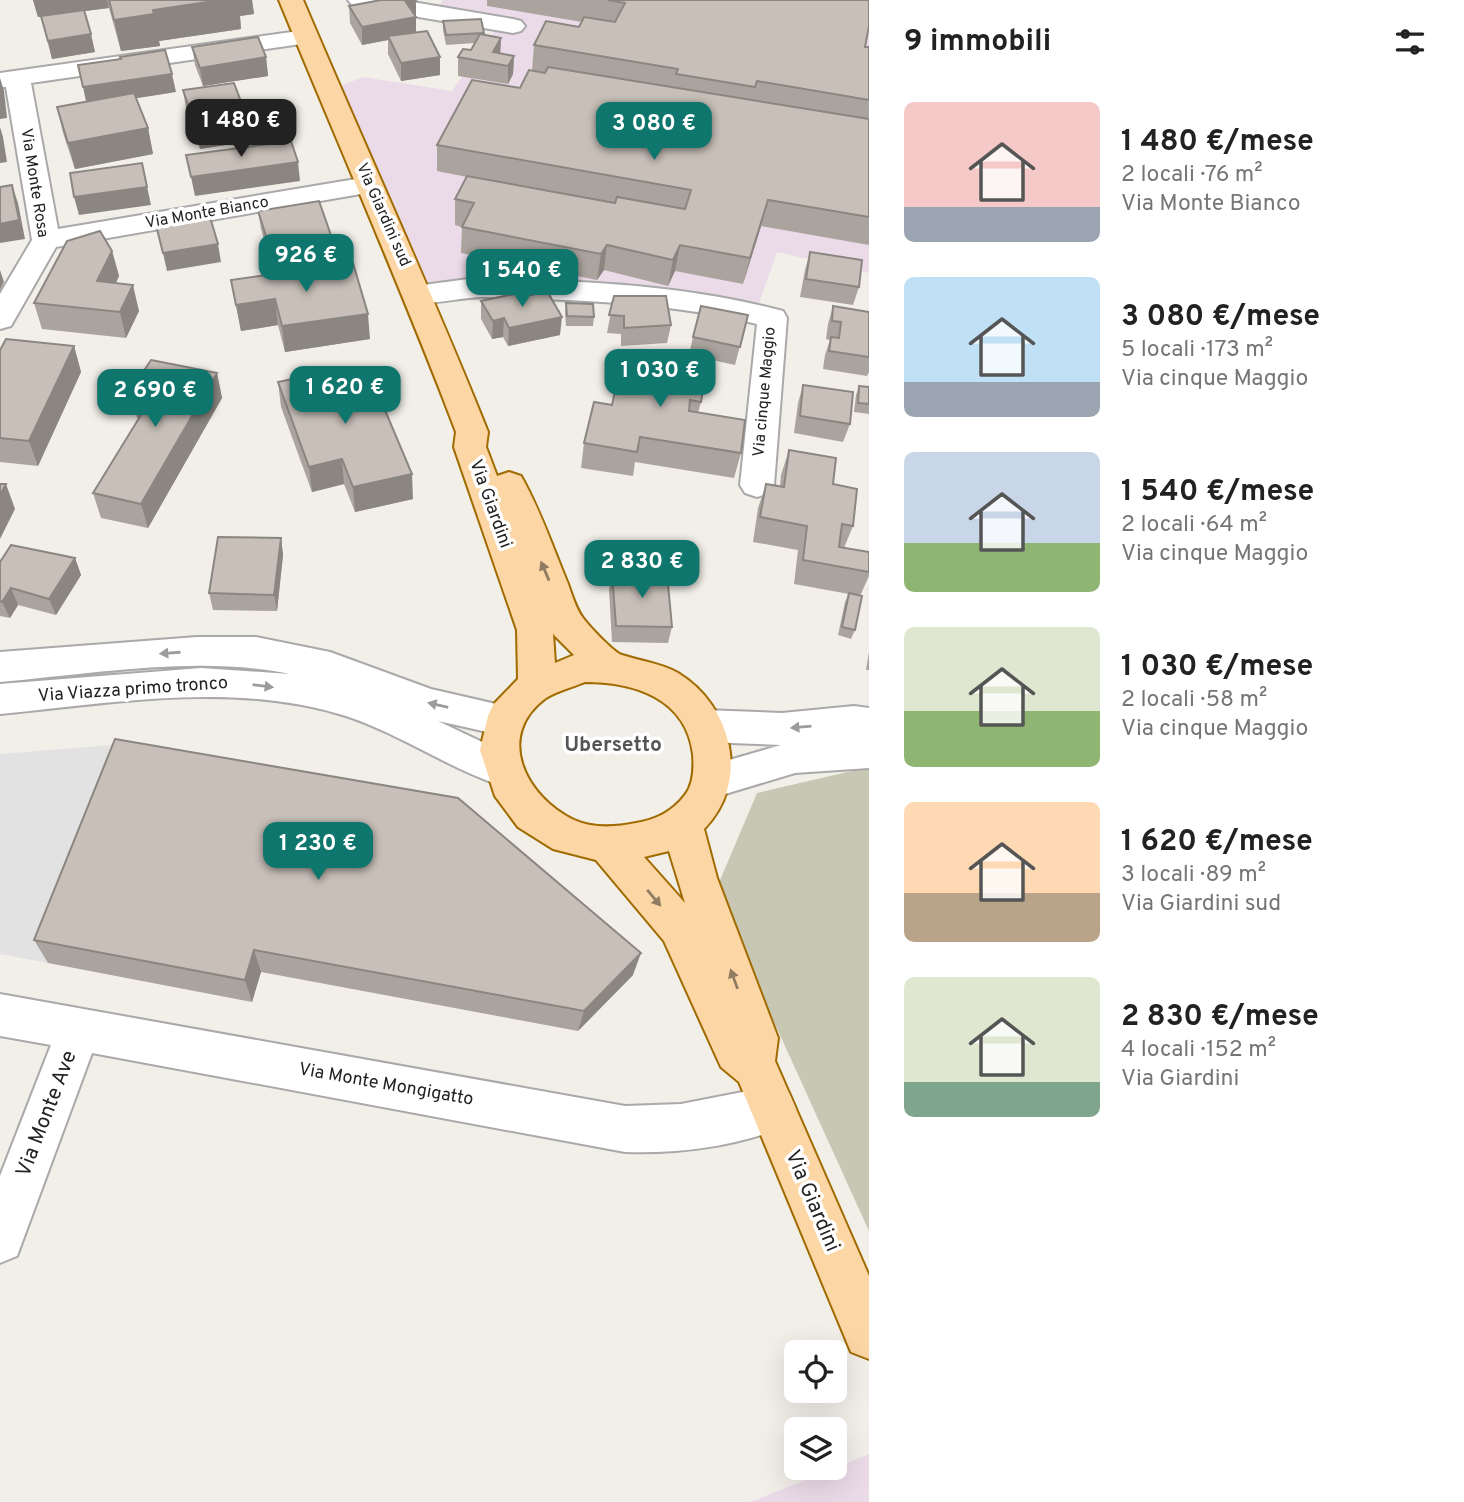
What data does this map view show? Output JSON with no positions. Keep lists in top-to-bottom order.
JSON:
{
  "streets": {
    "main road": ["Via Giardini sud", "Via Giardini"],
    "street": [
      "Via Monte Rosa",
      "Via Monte Bianco",
      "Via cinque Maggio",
      "Via Viazza primo tronco",
      "Via Monte Mongigatto",
      "Via Monte Ave"
    ]
  },
  "crossings": [
    ["Via Monte Rosa", "Via Monte Bianco"],
    ["Via Monte Bianco", "Via Giardini sud"],
    ["Via Giardini sud", "Via cinque Maggio"],
    ["Via Giardini sud", "Via Giardini"],
    ["Via Giardini", "Via Viazza primo tronco"],
    ["Via Giardini", "Via Monte Mongigatto"],
    ["Via Monte Mongigatto", "Via Monte Ave"]
  ],
  "districts": ["Ubersetto"],
  "page": {
    "heading": "9 immobili",
    "list": [
      {
        "name": "1 480 €/mese",
        "note": "2 locali · 76 m² · Via Monte Bianco"
      },
      {
        "name": "3 080 €/mese",
        "note": "5 locali · 173 m² · Via cinque Maggio"
      },
      {
        "name": "1 540 €/mese",
        "note": "2 locali · 64 m² · Via cinque Maggio"
      },
      {
        "name": "1 030 €/mese",
        "note": "2 locali · 58 m² · Via cinque Maggio"
      },
      {
        "name": "1 620 €/mese",
        "note": "3 locali · 89 m² · Via Giardini sud"
      },
      {
        "name": "2 830 €/mese",
        "note": "4 locali · 152 m² · Via Giardini"
      }
    ],
    "price": [
      "1 480 €",
      "3 080 €",
      "926 €",
      "1 540 €",
      "1 030 €",
      "1 620 €",
      "2 690 €",
      "2 830 €",
      "1 230 €"
    ]
  }
}
